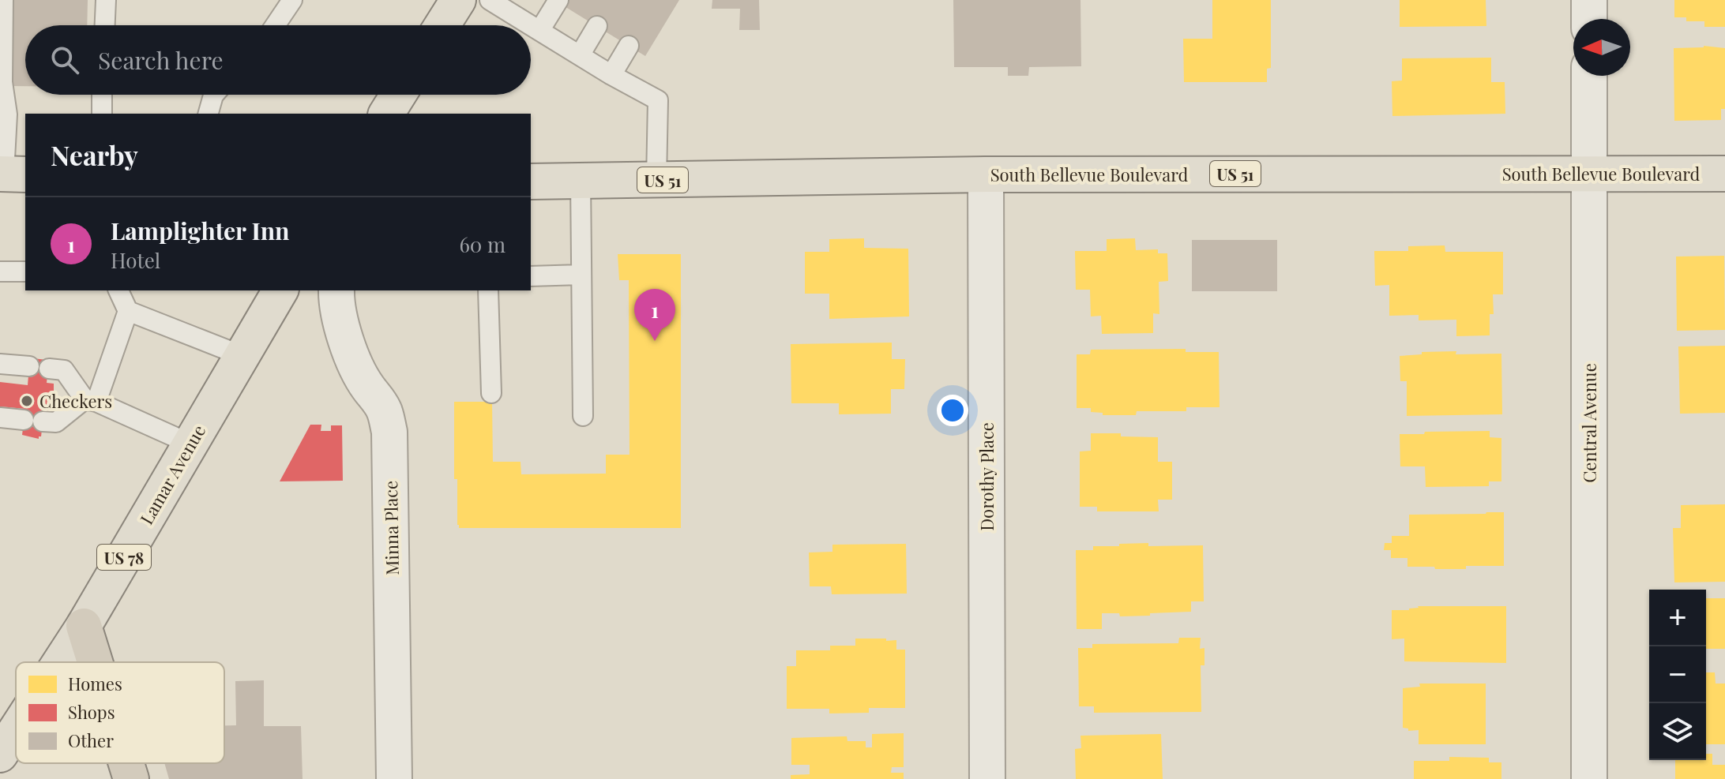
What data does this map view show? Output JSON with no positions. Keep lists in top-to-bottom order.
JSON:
{
  "streets": {
    "main road": [
      "US 51",
      "South Bellevue Boulevard",
      "Lamar Avenue",
      "US 78"
    ],
    "street": ["Central Avenue", "Dorothy Place", "Minna Place"]
  },
  "crossings": [
    ["South Bellevue Boulevard", "Central Avenue"],
    ["South Bellevue Boulevard", "Dorothy Place"]
  ],
  "places": ["Checkers"],
  "legend": ["Homes", "Shops", "Other"],
  "north": "left",
  "page": {
    "search": "Search here",
    "heading": "Nearby",
    "list": [
      {
        "mark": "1",
        "name": "Lamplighter Inn",
        "note": "Hotel",
        "value": "60 m"
      }
    ],
    "pins": "1",
    "map_buttons": ["+", "−"]
  }
}
